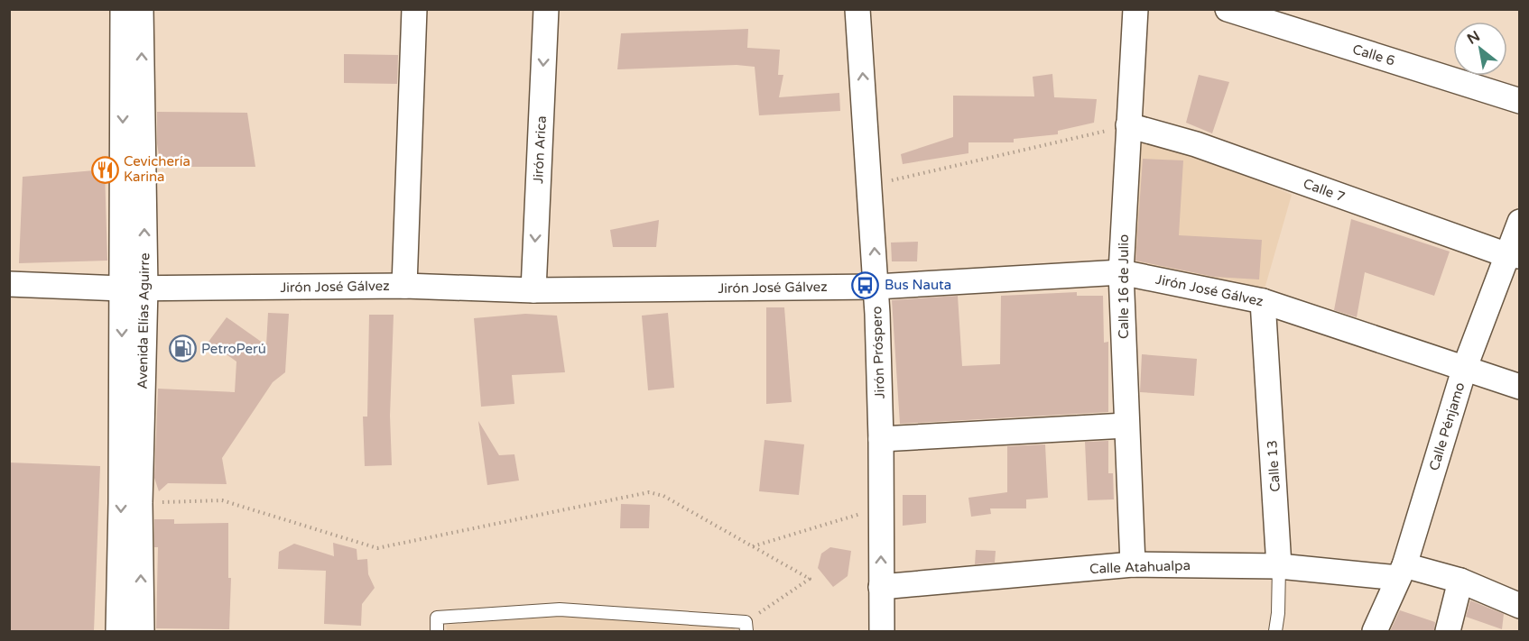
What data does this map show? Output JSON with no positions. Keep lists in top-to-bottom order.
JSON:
{
  "streets": {
    "street": [
      "Calle 6",
      "Jirón Arica",
      "Calle 7",
      "Jirón José Gálvez",
      "Calle 16 de Julio",
      "Avenida Elías Aguirre",
      "Jirón Próspero",
      "Calle Pénjamo",
      "Calle 13",
      "Calle Atahualpa"
    ]
  },
  "crossings": [
    ["Jirón Arica", "Jirón José Gálvez"],
    ["Calle 7", "Calle 16 de Julio"],
    ["Calle 7", "Calle Pénjamo"],
    ["Jirón José Gálvez", "Calle 16 de Julio"],
    ["Jirón José Gálvez", "Avenida Elías Aguirre"],
    ["Jirón José Gálvez", "Jirón Próspero"],
    ["Jirón José Gálvez", "Calle Pénjamo"],
    ["Jirón José Gálvez", "Calle 13"],
    ["Calle 16 de Julio", "Calle Atahualpa"],
    ["Jirón Próspero", "Calle Atahualpa"],
    ["Calle Pénjamo", "Calle Atahualpa"],
    ["Calle 13", "Calle Atahualpa"]
  ],
  "one_way": ["Jirón Próspero"],
  "places": {
    "restaurant": ["Cevichería Karina"],
    "bus stop": ["Bus Nauta"],
    "fuel station": ["PetroPerú"]
  },
  "north": "top left"
}
